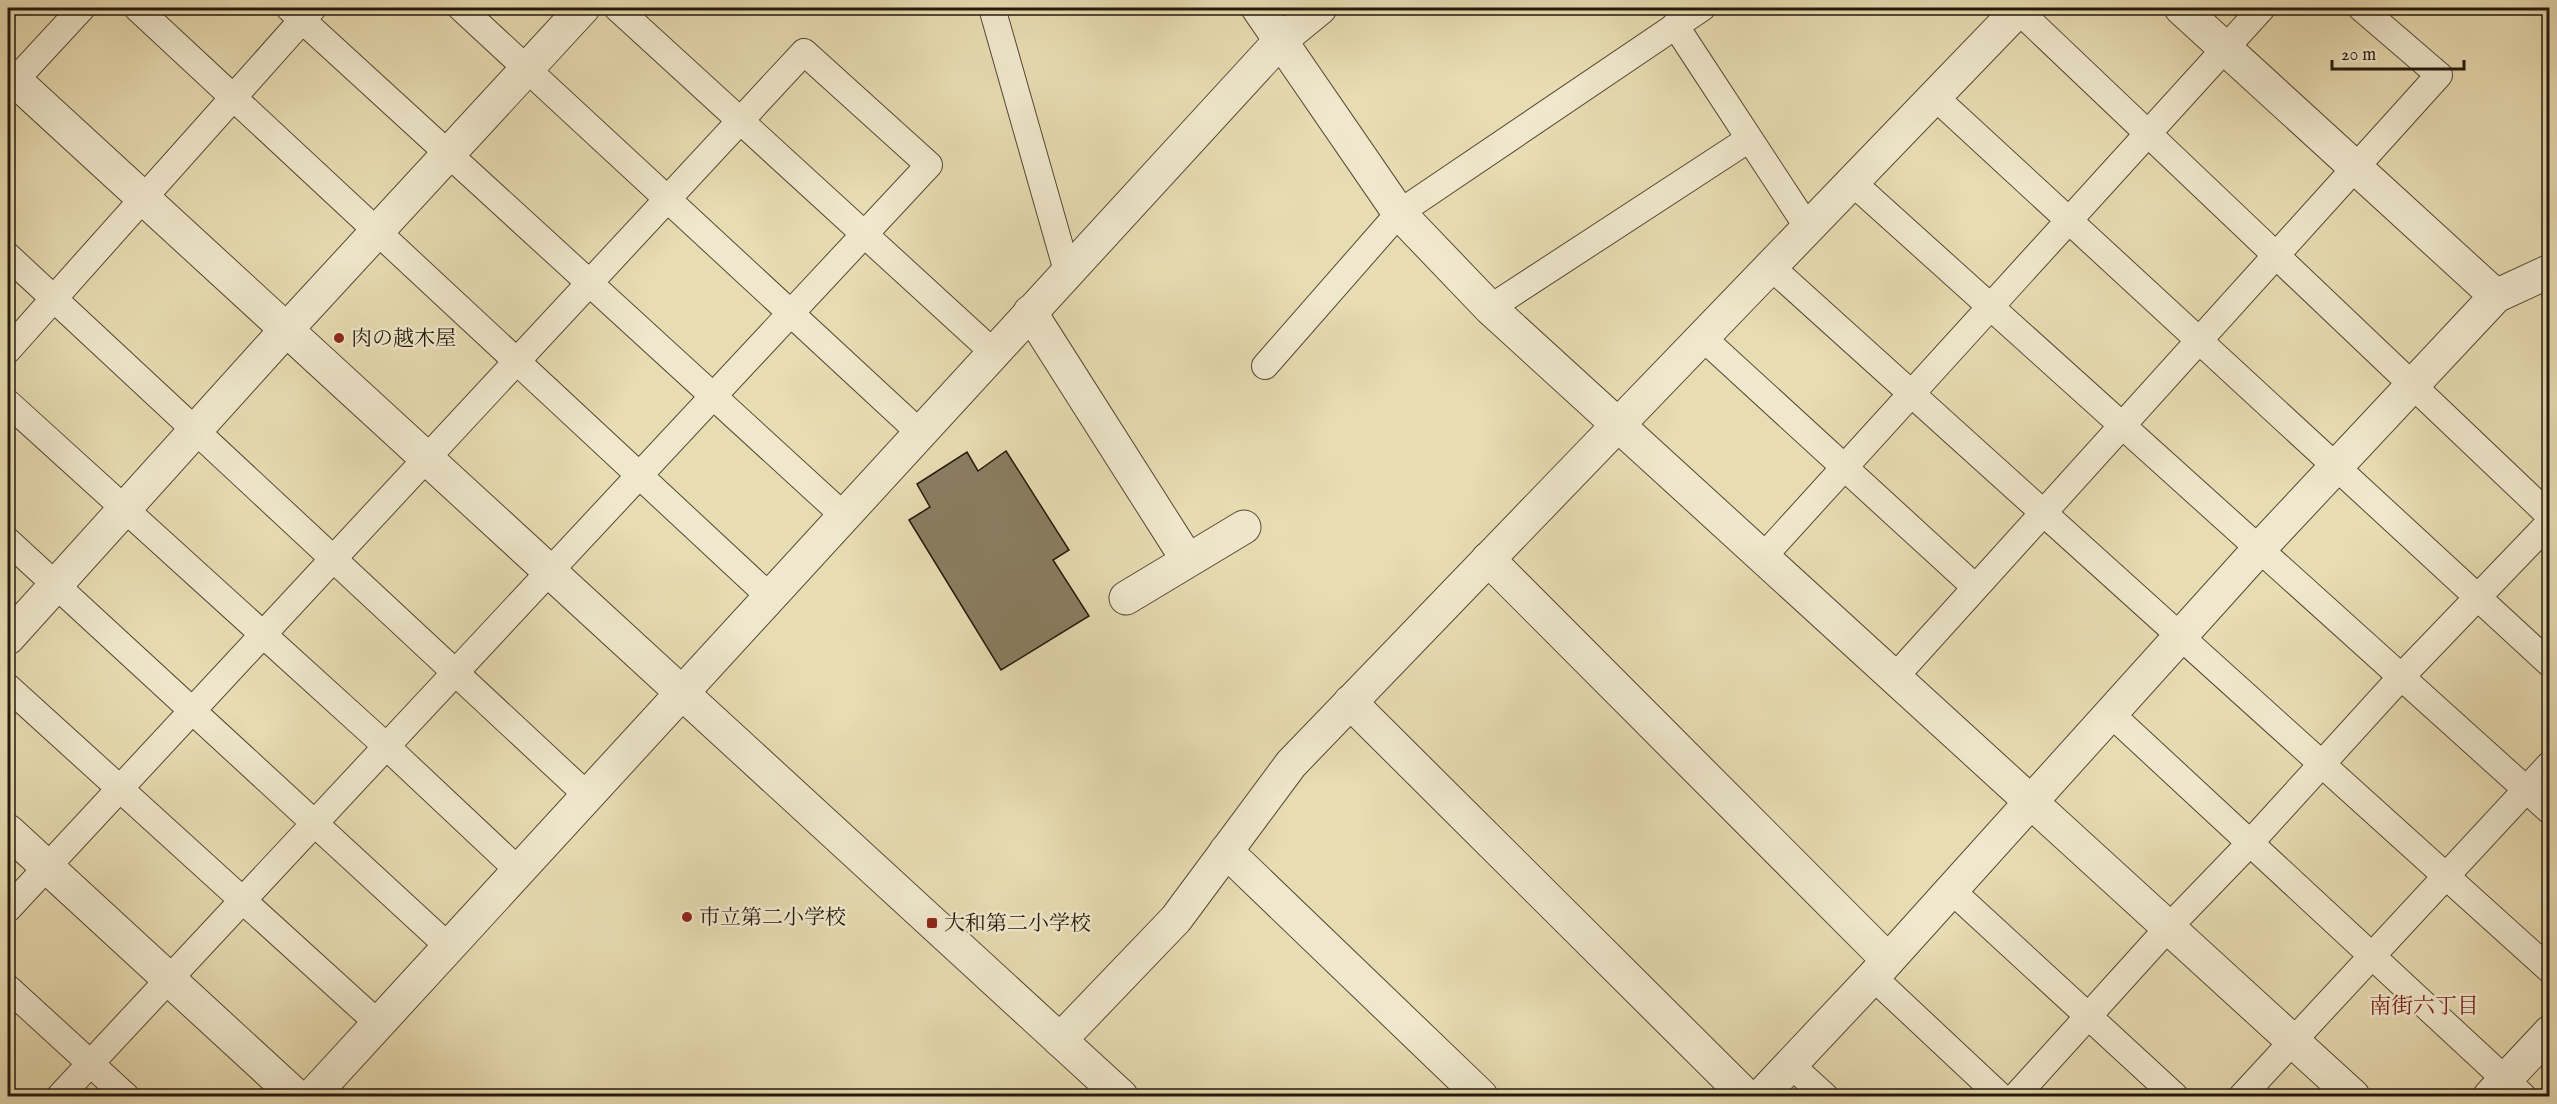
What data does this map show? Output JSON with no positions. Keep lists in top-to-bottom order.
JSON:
{
  "districts": ["南街六丁目"],
  "places": {
    "other": ["肉の越木屋", "市立第二小学校"],
    "transit": ["大和第二小学校"]
  },
  "scale_bar": "20 m"
}
